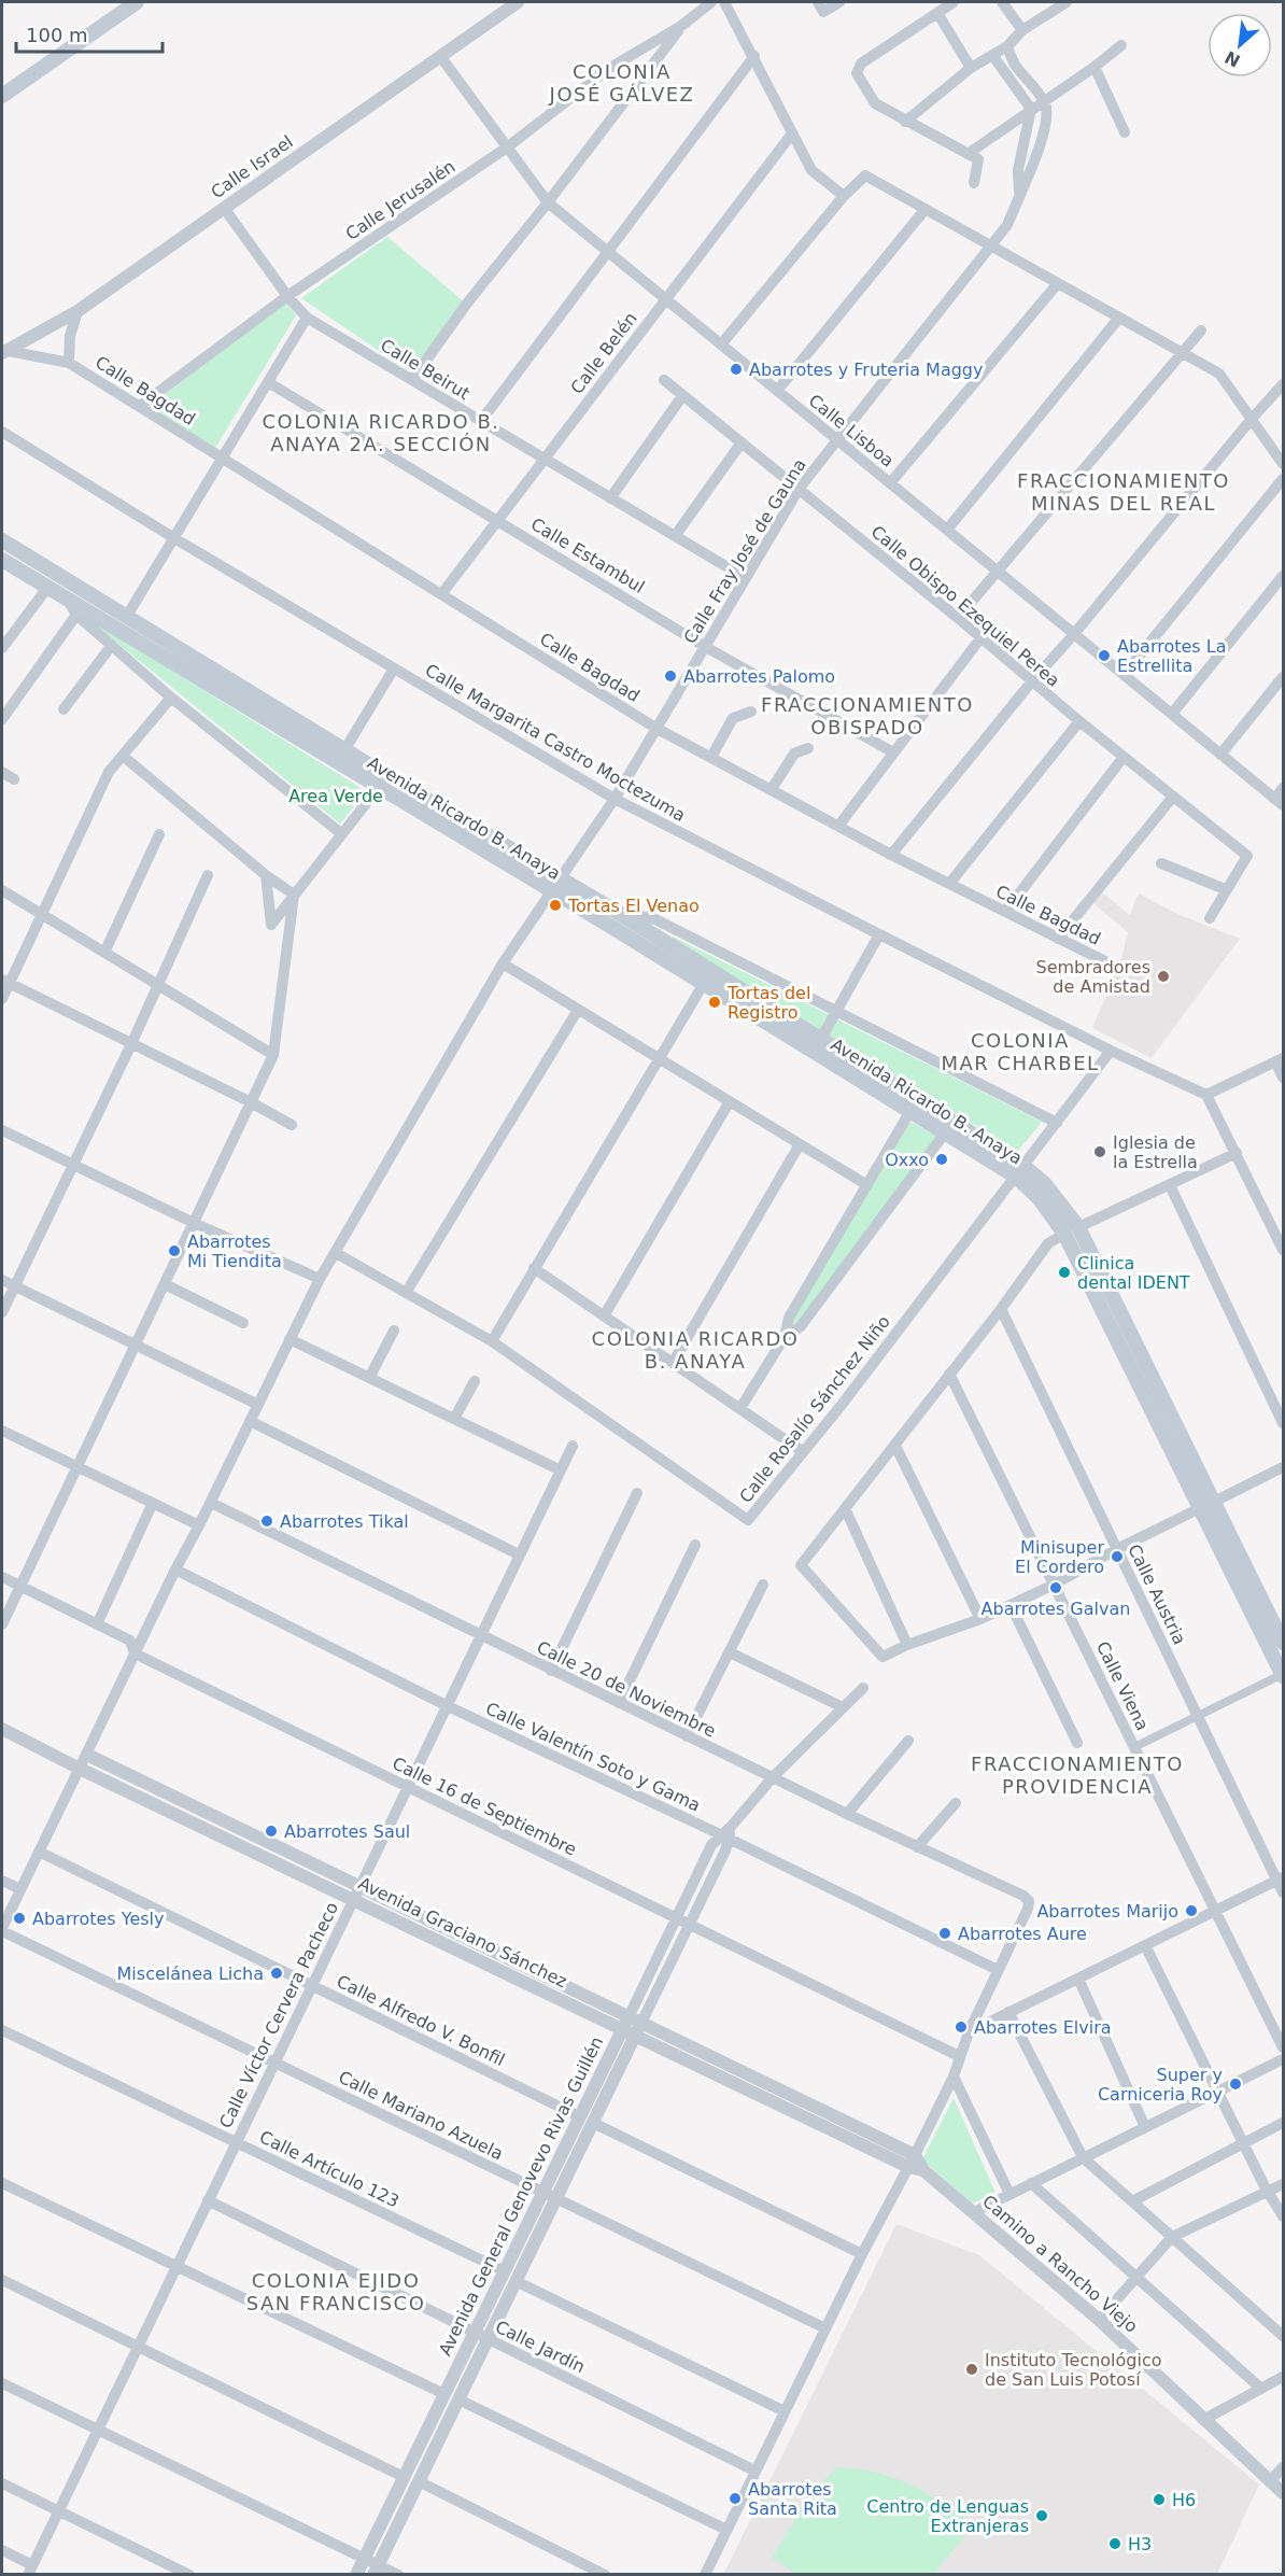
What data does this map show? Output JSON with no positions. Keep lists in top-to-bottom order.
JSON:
{
  "streets": {
    "main road": ["Avenida Ricardo B. Anaya"],
    "street": [
      "Calle Israel",
      "Calle Jerusalén",
      "Calle Belén",
      "Calle Beirut",
      "Calle Bagdad",
      "Calle Lisboa",
      "Calle Fray José de Gauna",
      "Calle Estambul",
      "Calle Obispo Ezequiel Perea",
      "Calle Margarita Castro Moctezuma",
      "Calle Rosalío Sánchez Niño",
      "Calle Austria",
      "Calle Viena",
      "Calle 20 de Noviembre",
      "Calle Valentín Soto y Gama",
      "Calle 16 de Septiembre",
      "Avenida Graciano Sánchez",
      "Calle Víctor Cervera Pacheco",
      "Calle Alfredo V. Bonfil",
      "Calle Mariano Azuela",
      "Calle Artículo 123",
      "Avenida General Genovevo Rivas Guillén",
      "Camino a Rancho Viejo",
      "Calle Jardín"
    ]
  },
  "crossings": [
    ["Calle Israel", "Calle Beirut"],
    ["Calle Israel", "Calle Bagdad"],
    ["Calle Israel", "Calle Lisboa"],
    ["Calle Jerusalén", "Calle Beirut"],
    ["Calle Jerusalén", "Calle Bagdad"],
    ["Calle Jerusalén", "Calle Lisboa"],
    ["Calle Belén", "Calle Beirut"],
    ["Calle Belén", "Calle Bagdad"],
    ["Calle Belén", "Calle Lisboa"],
    ["Calle Belén", "Calle Estambul"],
    ["Calle Beirut", "Calle Fray José de Gauna"],
    ["Calle Bagdad", "Calle Fray José de Gauna"],
    ["Calle Lisboa", "Calle Fray José de Gauna"],
    ["Calle Fray José de Gauna", "Calle Estambul"],
    ["Calle Fray José de Gauna", "Calle Obispo Ezequiel Perea"],
    ["Calle Fray José de Gauna", "Calle Margarita Castro Moctezuma"],
    ["Calle Fray José de Gauna", "Avenida Ricardo B. Anaya"],
    ["Calle Fray José de Gauna", "Calle Rosalío Sánchez Niño"],
    ["Calle Fray José de Gauna", "Calle 20 de Noviembre"],
    ["Calle Fray José de Gauna", "Calle Valentín Soto y Gama"],
    ["Calle Fray José de Gauna", "Calle 16 de Septiembre"],
    ["Calle Fray José de Gauna", "Avenida Graciano Sánchez"],
    ["Calle Fray José de Gauna", "Calle Alfredo V. Bonfil"],
    ["Calle Fray José de Gauna", "Calle Mariano Azuela"],
    ["Calle Margarita Castro Moctezuma", "Calle Rosalío Sánchez Niño"],
    ["Avenida Ricardo B. Anaya", "Calle Rosalío Sánchez Niño"],
    ["Calle 20 de Noviembre", "Calle Valentín Soto y Gama"],
    ["Calle 20 de Noviembre", "Calle Víctor Cervera Pacheco"],
    ["Calle Valentín Soto y Gama", "Calle Víctor Cervera Pacheco"],
    ["Calle Valentín Soto y Gama", "Avenida General Genovevo Rivas Guillén"],
    ["Calle 16 de Septiembre", "Calle Víctor Cervera Pacheco"],
    ["Calle 16 de Septiembre", "Avenida General Genovevo Rivas Guillén"],
    ["Avenida Graciano Sánchez", "Calle Víctor Cervera Pacheco"],
    ["Avenida Graciano Sánchez", "Avenida General Genovevo Rivas Guillén"],
    ["Avenida Graciano Sánchez", "Camino a Rancho Viejo"],
    ["Calle Víctor Cervera Pacheco", "Calle Alfredo V. Bonfil"],
    ["Calle Víctor Cervera Pacheco", "Calle Mariano Azuela"],
    ["Calle Víctor Cervera Pacheco", "Calle Artículo 123"],
    ["Calle Víctor Cervera Pacheco", "Calle Jardín"],
    ["Calle Alfredo V. Bonfil", "Avenida General Genovevo Rivas Guillén"],
    ["Calle Mariano Azuela", "Avenida General Genovevo Rivas Guillén"],
    ["Calle Artículo 123", "Avenida General Genovevo Rivas Guillén"],
    ["Avenida General Genovevo Rivas Guillén", "Calle Jardín"]
  ],
  "districts": [
    "COLONIA JOSÉ GÁLVEZ",
    "COLONIA RICARDO B. ANAYA 2A. SECCIÓN",
    "FRACCIONAMIENTO MINAS DEL REAL",
    "FRACCIONAMIENTO OBISPADO",
    "COLONIA MAR CHARBEL",
    "COLONIA RICARDO B. ANAYA",
    "FRACCIONAMIENTO PROVIDENCIA",
    "COLONIA EJIDO SAN FRANCISCO"
  ],
  "parks": ["Area Verde"],
  "places": [
    "Abarrotes y Fruteria Maggy",
    "Abarrotes La Estrellita",
    "Abarrotes Palomo",
    "Tortas El Venao",
    "Sembradores de Amistad",
    "Tortas del Registro",
    "Iglesia de la Estrella",
    "Oxxo",
    "Abarrotes Mi Tiendita",
    "Clinica dental IDENT",
    "Abarrotes Tikal",
    "Minisuper El Cordero",
    "Abarrotes Galvan",
    "Abarrotes Saul",
    "Abarrotes Marijo",
    "Abarrotes Yesly",
    "Abarrotes Aure",
    "Miscelánea Licha",
    "Abarrotes Elvira",
    "Super y Carniceria Roy",
    "Instituto Tecnológico de San Luis Potosí",
    "Abarrotes Santa Rita",
    "H6",
    "Centro de Lenguas Extranjeras",
    "H3"
  ],
  "scale_bar": "100 m",
  "north": "bottom left"
}
